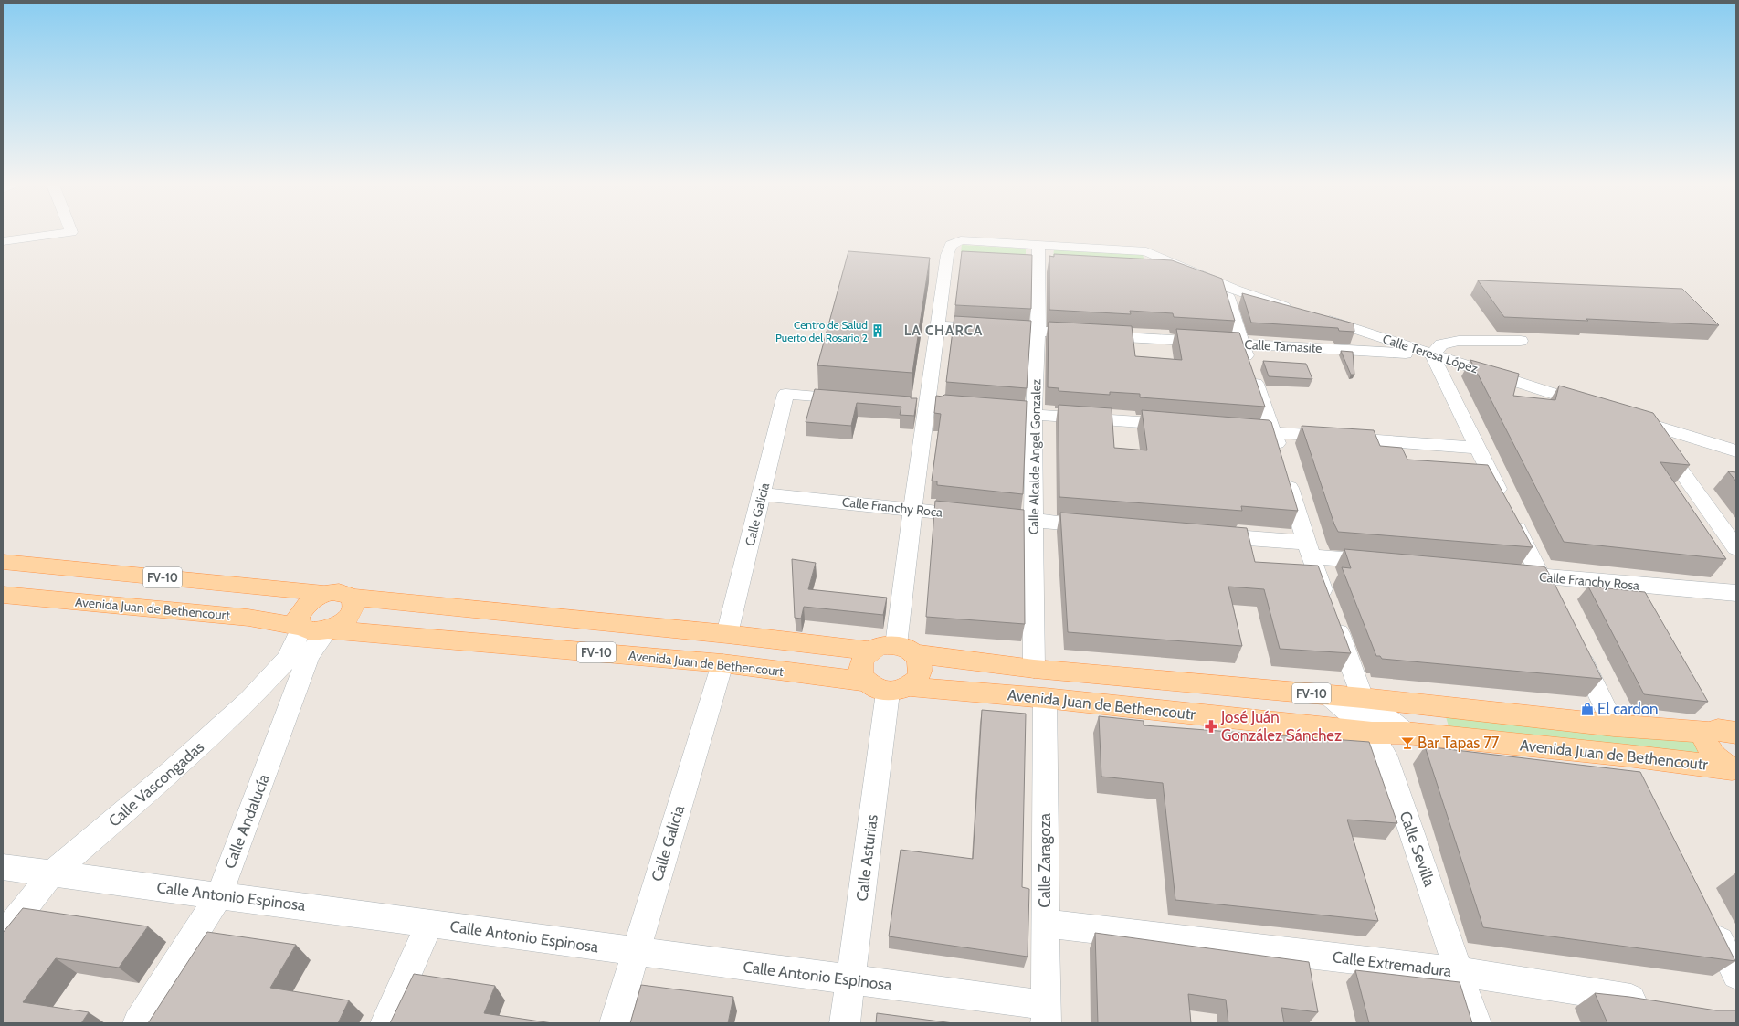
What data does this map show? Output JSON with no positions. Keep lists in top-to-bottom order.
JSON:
{
  "streets": {
    "main road": ["FV-10", "Avenida Juan de Bethencourt", "Avenida Juan de Bethencoutr"],
    "street": [
      "Calle Tamasite",
      "Calle Teresa López",
      "Calle Alcalde Angel Gonzalez",
      "Calle Franchy Roca",
      "Calle Galicia",
      "Calle Franchy Rosa",
      "Calle Vascongadas",
      "Calle Andalucía",
      "Calle Sevilla",
      "Calle Asturias",
      "Calle Zaragoza",
      "Calle Antonio Espinosa",
      "Calle Extremadura"
    ]
  },
  "crossings": [
    ["Calle Tamasite", "Calle Teresa López"],
    ["Calle Tamasite", "Calle Alcalde Angel Gonzalez"],
    ["Calle Alcalde Angel Gonzalez", "Calle Franchy Roca"],
    ["Calle Alcalde Angel Gonzalez", "Avenida Juan de Bethencoutr"],
    ["Calle Franchy Roca", "Calle Galicia"],
    ["Calle Galicia", "FV-10"],
    ["Calle Galicia", "Avenida Juan de Bethencourt"],
    ["Calle Galicia", "Calle Antonio Espinosa"],
    ["FV-10", "Avenida Juan de Bethencourt"],
    ["FV-10", "Avenida Juan de Bethencoutr"],
    ["FV-10", "Calle Vascongadas"],
    ["FV-10", "Calle Andalucía"],
    ["FV-10", "Calle Asturias"],
    ["Avenida Juan de Bethencourt", "Avenida Juan de Bethencoutr"],
    ["Avenida Juan de Bethencourt", "Calle Vascongadas"],
    ["Avenida Juan de Bethencourt", "Calle Andalucía"],
    ["Avenida Juan de Bethencourt", "Calle Asturias"],
    ["Avenida Juan de Bethencoutr", "Calle Sevilla"],
    ["Avenida Juan de Bethencoutr", "Calle Asturias"],
    ["Avenida Juan de Bethencoutr", "Calle Zaragoza"],
    ["Calle Vascongadas", "Calle Andalucía"],
    ["Calle Vascongadas", "Calle Antonio Espinosa"],
    ["Calle Andalucía", "Calle Antonio Espinosa"],
    ["Calle Sevilla", "Calle Extremadura"],
    ["Calle Asturias", "Calle Antonio Espinosa"],
    ["Calle Zaragoza", "Calle Antonio Espinosa"],
    ["Calle Zaragoza", "Calle Extremadura"]
  ],
  "districts": ["LA CHARCA"],
  "places": {
    "building": ["Centro de Salud Puerto del Rosario 2"],
    "shop": ["El cardon"],
    "pharmacy": ["José Juán González Sánchez"],
    "bar": ["Bar Tapas 77"]
  }
}
